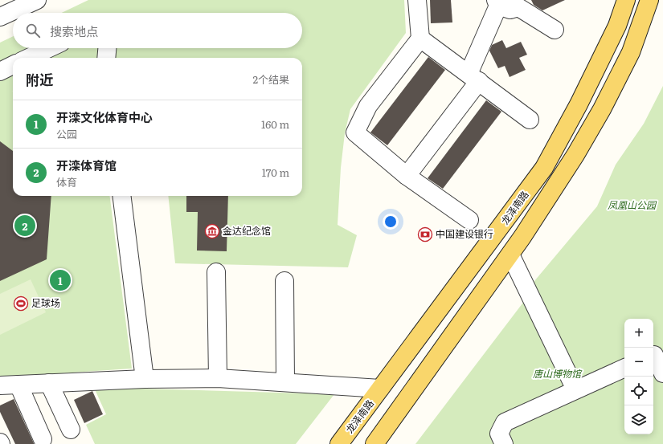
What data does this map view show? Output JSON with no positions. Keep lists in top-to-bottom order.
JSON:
{
  "streets": {
    "main road": ["龙泽南路"]
  },
  "parks": ["凤凰山公园", "唐山博物馆"],
  "places": {
    "museum": ["金达纪念馆"],
    "bank": ["中国建设银行"],
    "sports": ["足球场"]
  },
  "page": {
    "search": "搜索地点",
    "heading": ["附近", "2个结果"],
    "list": [
      {
        "mark": "1",
        "name": "开滦文化体育中心",
        "note": "公园",
        "value": "160 m"
      },
      {
        "mark": "2",
        "name": "开滦体育馆",
        "note": "体育",
        "value": "170 m"
      }
    ],
    "pins": ["2", "1"],
    "map_buttons": ["+", "−"]
  }
}
